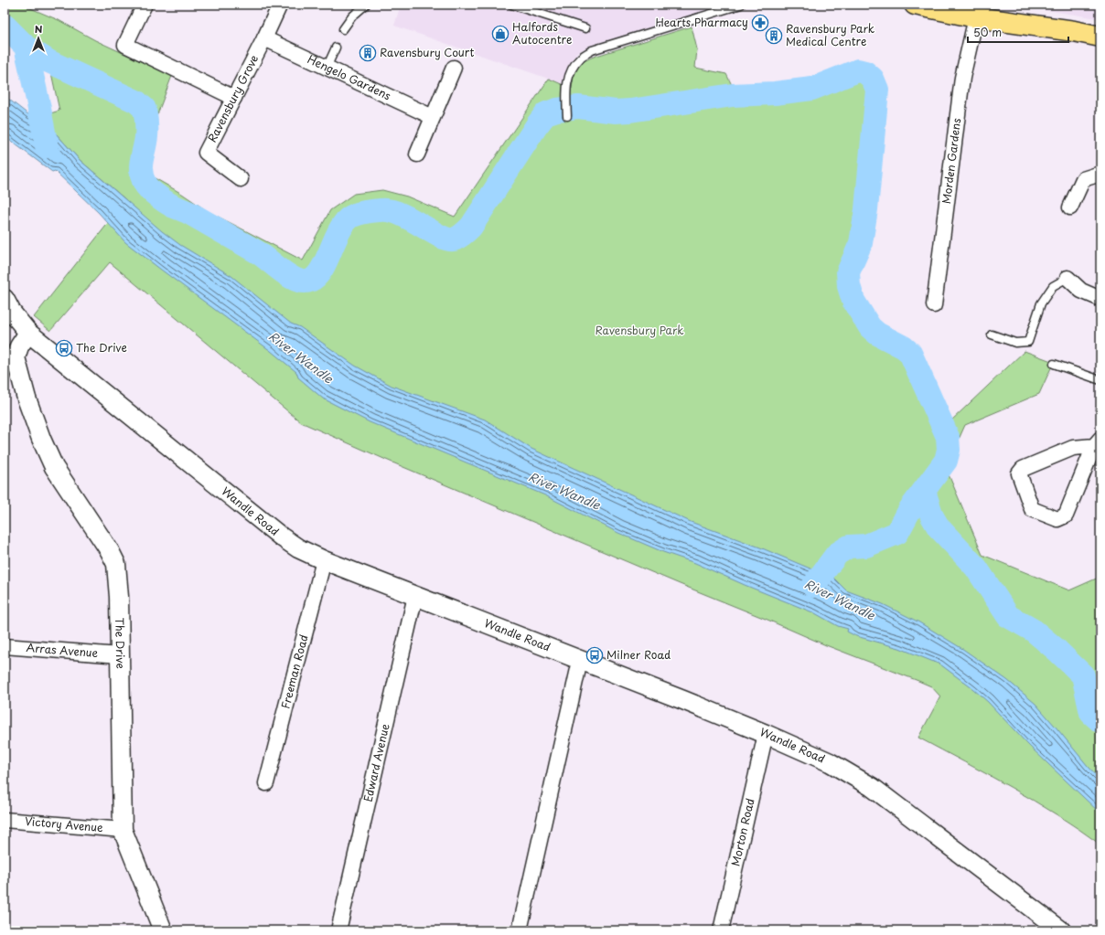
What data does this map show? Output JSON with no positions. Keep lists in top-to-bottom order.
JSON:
{
  "streets": {
    "street": [
      "Hengelo Gardens",
      "Ravensbury Grove",
      "Morden Gardens",
      "Wandle Road",
      "The Drive",
      "Arras Avenue",
      "Freeman Road",
      "Edward Avenue",
      "Victory Avenue",
      "Morton Road"
    ]
  },
  "crossings": [
    ["Hengelo Gardens", "Ravensbury Grove"],
    ["Wandle Road", "The Drive"],
    ["Wandle Road", "Freeman Road"],
    ["Wandle Road", "Edward Avenue"],
    ["Wandle Road", "Morton Road"],
    ["The Drive", "Arras Avenue"],
    ["The Drive", "Victory Avenue"]
  ],
  "water": ["River Wandle"],
  "parks": ["Ravensbury Park"],
  "places": {
    "pharmacy": ["Hearts Pharmacy"],
    "shop": ["Halfords Autocentre"],
    "building": ["Ravensbury Park Medical Centre", "Ravensbury Court"],
    "bus stop": ["The Drive", "Milner Road"]
  },
  "scale_bar": "50 m",
  "north": "top"
}
